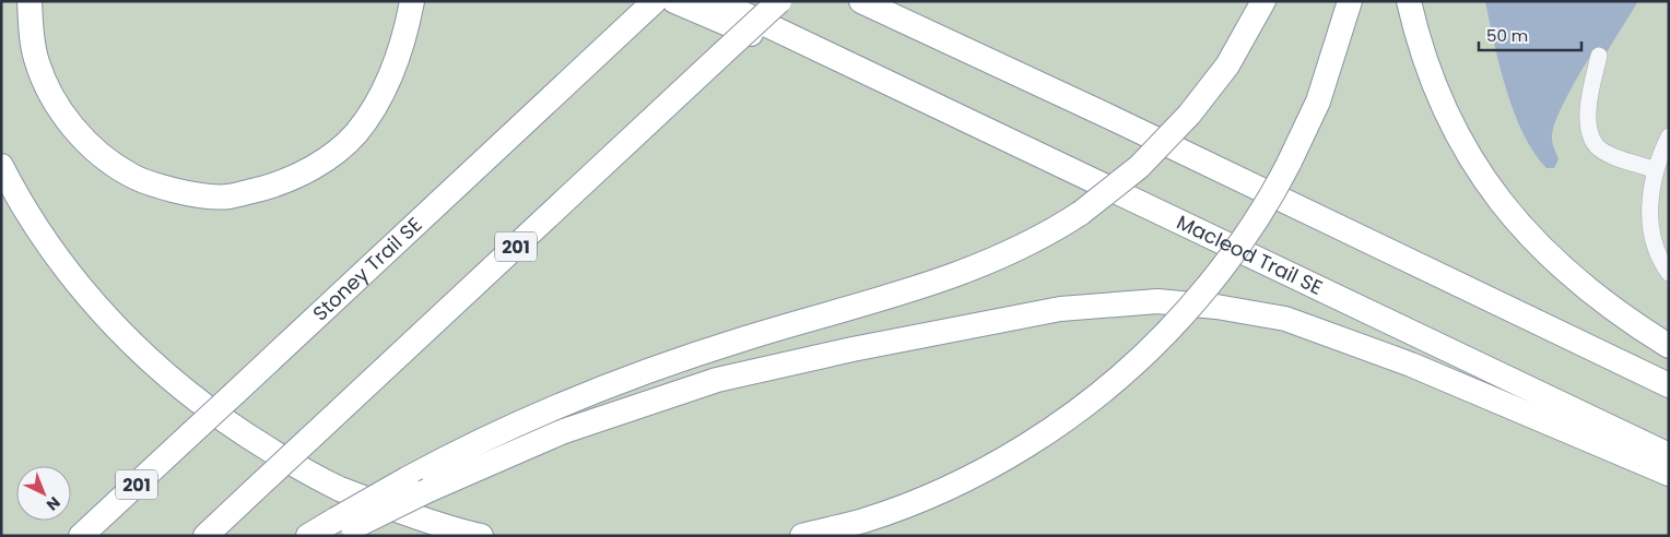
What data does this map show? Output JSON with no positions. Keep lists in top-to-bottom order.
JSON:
{
  "streets": {
    "highway": ["201", "Macleod Trail SE", "Stoney Trail SE"]
  },
  "scale_bar": "50 m",
  "north": "bottom right"
}
